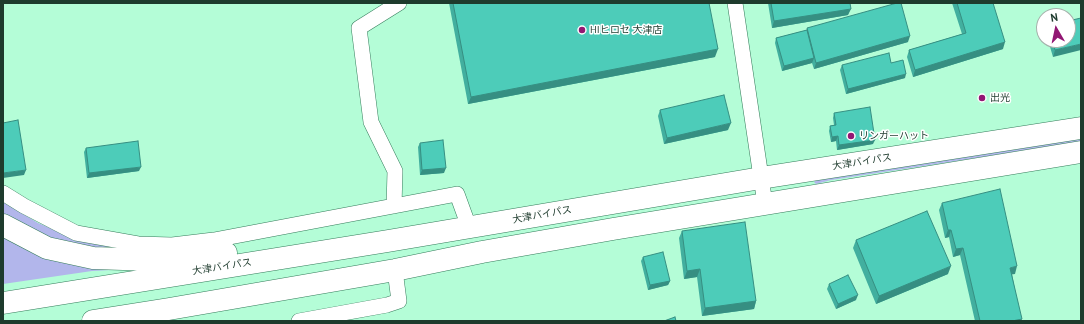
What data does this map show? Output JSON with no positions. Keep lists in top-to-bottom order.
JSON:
{
  "streets": {
    "highway": ["大津バイパス"]
  },
  "places": ["HIヒロセ 大津店", "出光", "リンガーハット"],
  "north": "top"
}
